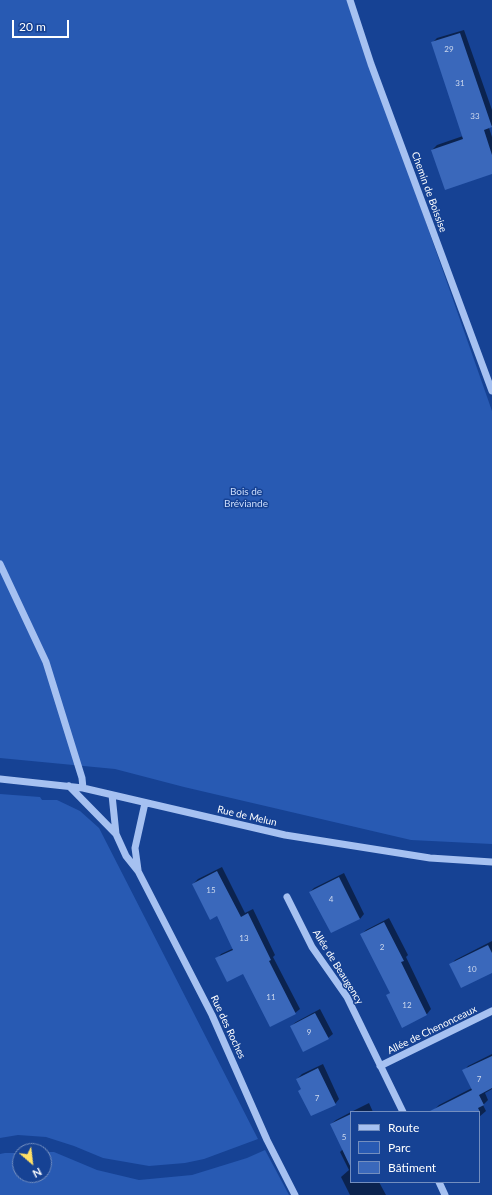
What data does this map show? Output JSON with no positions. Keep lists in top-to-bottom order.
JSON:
{
  "streets": {
    "street": [
      "Chemin de Boissise",
      "Rue de Melun",
      "Allée de Beaugency",
      "Rue des Roches",
      "Allée de Chenonceaux"
    ]
  },
  "crossings": [
    ["Rue de Melun", "Rue des Roches"],
    ["Allée de Beaugency", "Allée de Chenonceaux"]
  ],
  "parks": ["Bois de Bréviande"],
  "house_numbers": [
    "29",
    "31",
    "33",
    "15",
    "4",
    "13",
    "2",
    "10",
    "11",
    "12",
    "9",
    "7",
    "7",
    "5"
  ],
  "legend": ["Route", "Parc", "Bâtiment"],
  "scale_bar": "20 m",
  "north": "bottom right"
}
